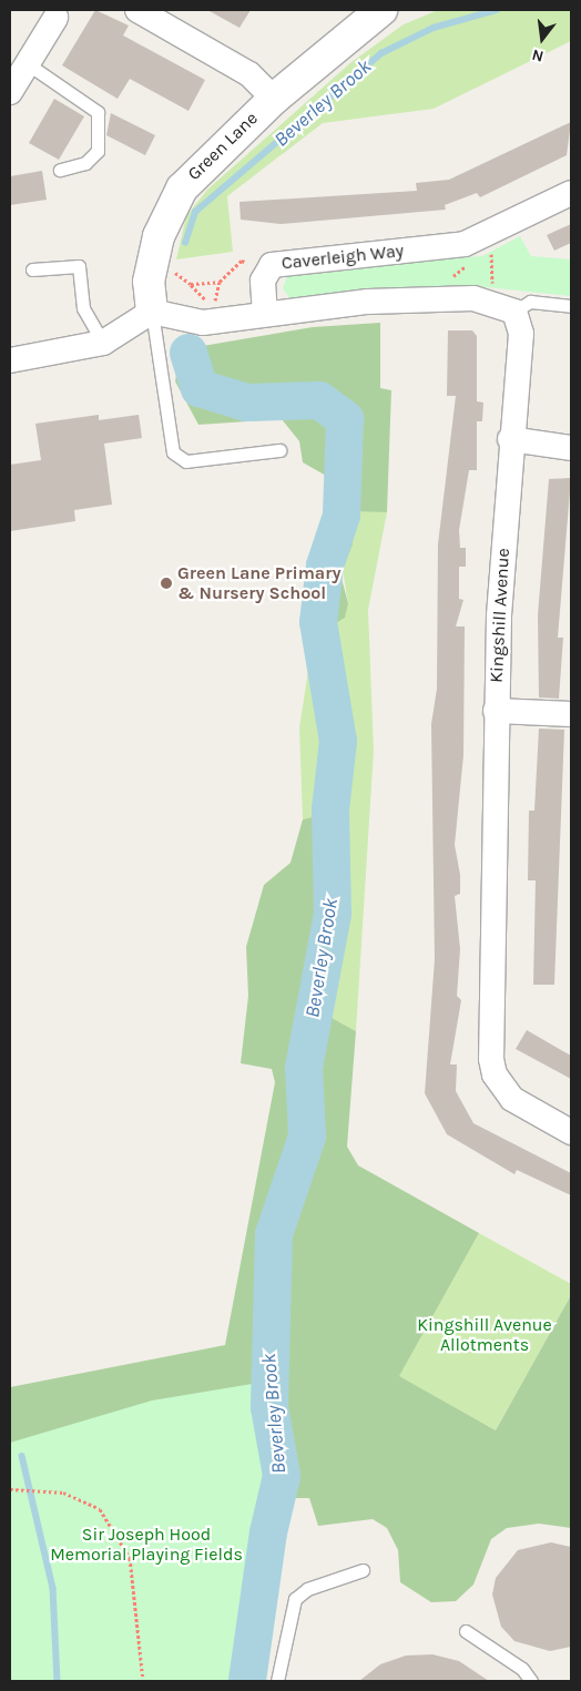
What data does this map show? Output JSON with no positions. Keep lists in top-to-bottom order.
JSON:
{
  "streets": {
    "street": ["Green Lane", "Caverleigh Way", "Kingshill Avenue"]
  },
  "water": ["Beverley Brook"],
  "parks": ["Kingshill Avenue Allotments", "Sir Joseph Hood Memorial Playing Fields"],
  "places": ["Green Lane Primary & Nursery School"],
  "north": "bottom"
}
